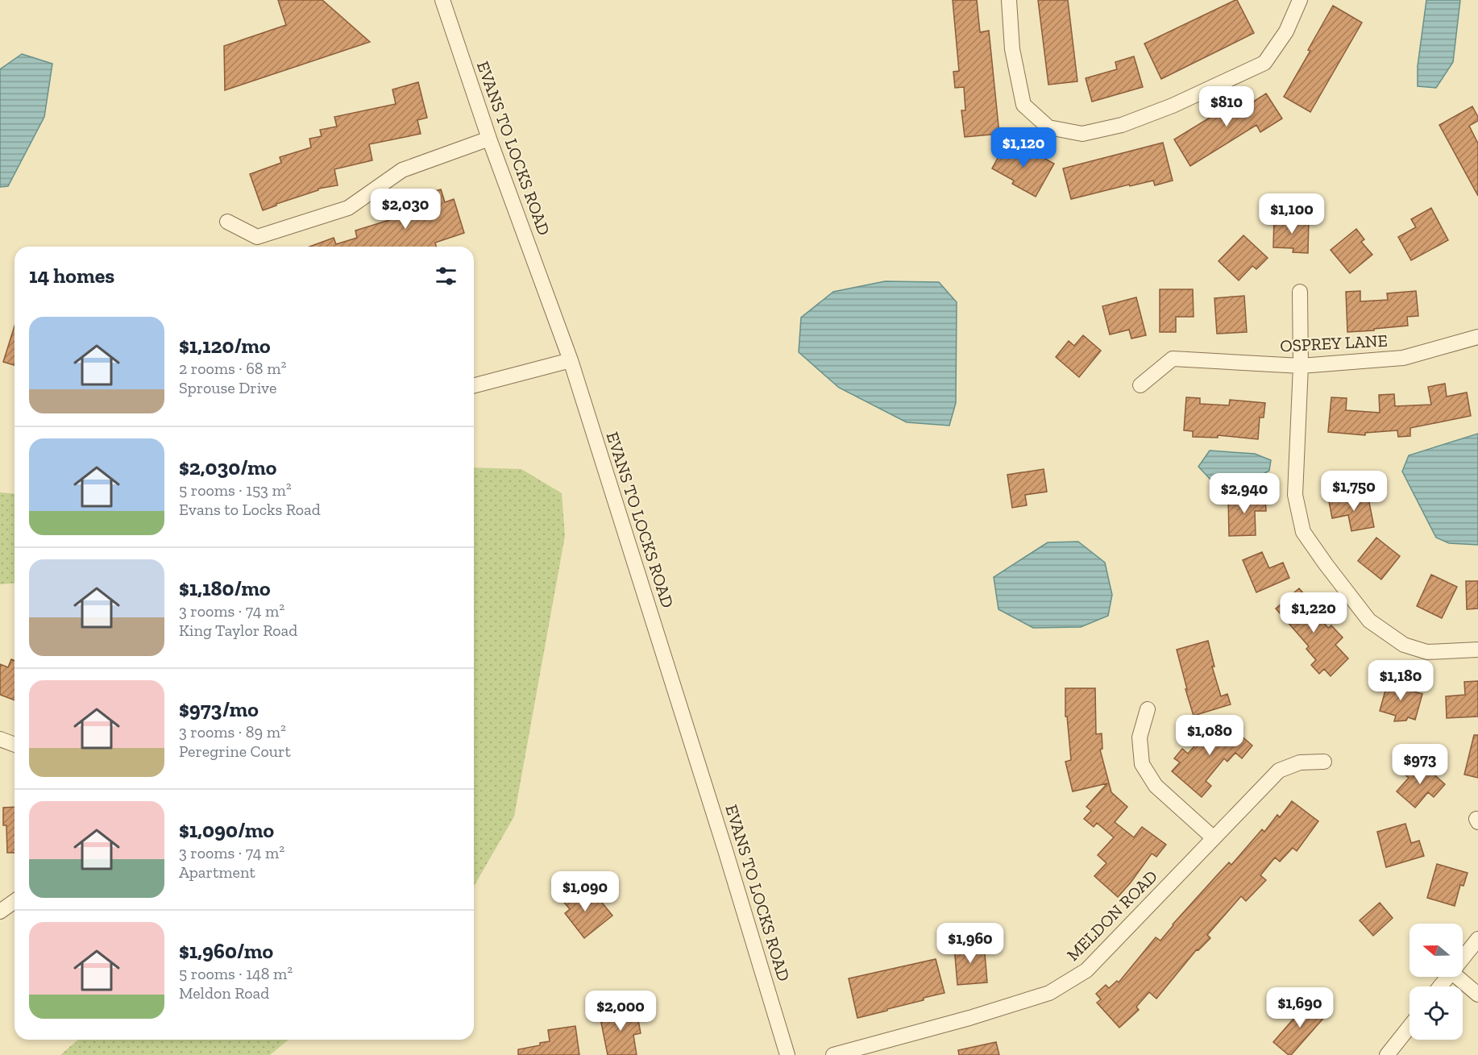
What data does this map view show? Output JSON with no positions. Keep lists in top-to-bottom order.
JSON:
{
  "streets": {
    "street": ["EVANS TO LOCKS ROAD", "OSPREY LANE", "MELDON ROAD"]
  },
  "north": "left",
  "page": {
    "price": [
      "$810",
      "$1,120",
      "$2,030",
      "$1,100",
      "$1,750",
      "$2,940",
      "$1,220",
      "$1,180",
      "$1,080",
      "$973",
      "$1,090",
      "$1,960",
      "$1,690",
      "$2,000"
    ],
    "heading": "14 homes",
    "list": [
      {
        "name": "$1,120/mo",
        "note": "2 rooms · 68 m² · Sprouse Drive"
      },
      {
        "name": "$2,030/mo",
        "note": "5 rooms · 153 m² · Evans to Locks Road"
      },
      {
        "name": "$1,180/mo",
        "note": "3 rooms · 74 m² · King Taylor Road"
      },
      {
        "name": "$973/mo",
        "note": "3 rooms · 89 m² · Peregrine Court"
      },
      {
        "name": "$1,090/mo",
        "note": "3 rooms · 74 m² · Apartment"
      },
      {
        "name": "$1,960/mo",
        "note": "5 rooms · 148 m² · Meldon Road"
      }
    ]
  }
}
